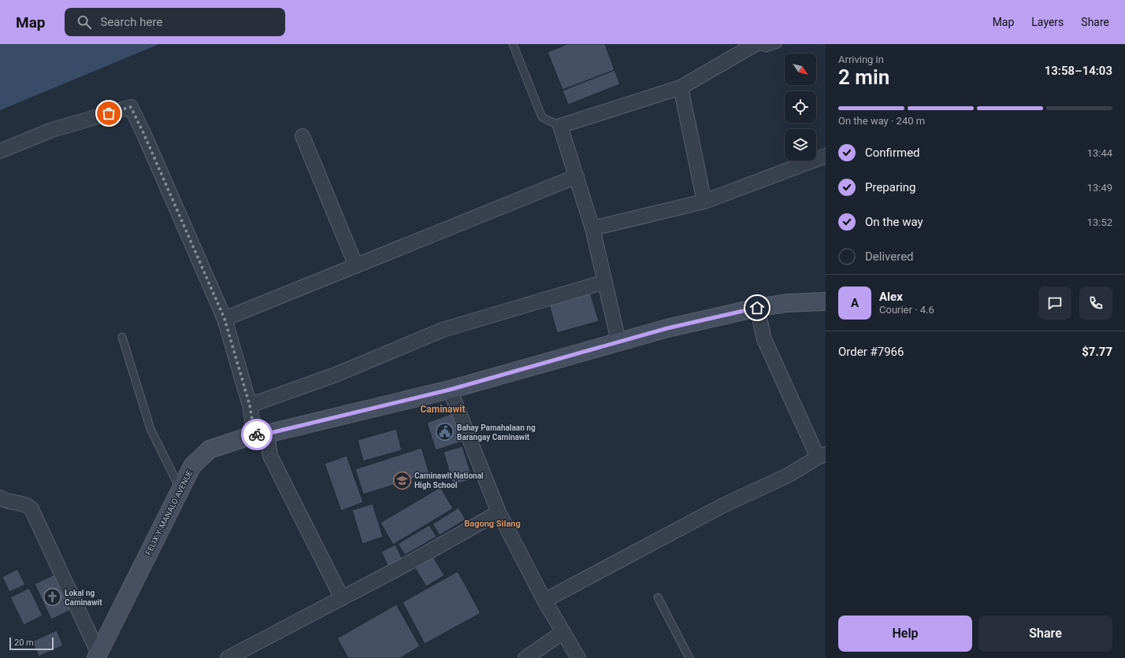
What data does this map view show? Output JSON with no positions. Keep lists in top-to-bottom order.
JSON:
{
  "streets": {
    "main road": ["FELIX Y. MANALO AVENUE"]
  },
  "districts": ["Caminawit", "Bagong Silang"],
  "places": {
    "public building": ["Bahay Pamahalaan ng Barangay Caminawit"],
    "school or university": ["Caminawit National High School"],
    "church": ["Lokal ng Caminawit"]
  },
  "scale_bar": "20 m",
  "north": "bottom right",
  "page": {
    "header": "Map",
    "search": "Search here",
    "nav": ["Map", "Layers", "Share"],
    "heading": ["2 min", "Arriving in", "13:58–14:03"],
    "panel": [
      "Alex",
      "Courier · 4.6",
      "Order #7966",
      "$7.77"
    ],
    "bar": "On the way · 240 m",
    "list": [
      ["Confirmed", "13:44"],
      ["Preparing", "13:49"],
      ["On the way", "13:52"],
      "Delivered"
    ],
    "round": "A",
    "buttons": ["Help", "Share"],
    "scale": "20 m"
  }
}
